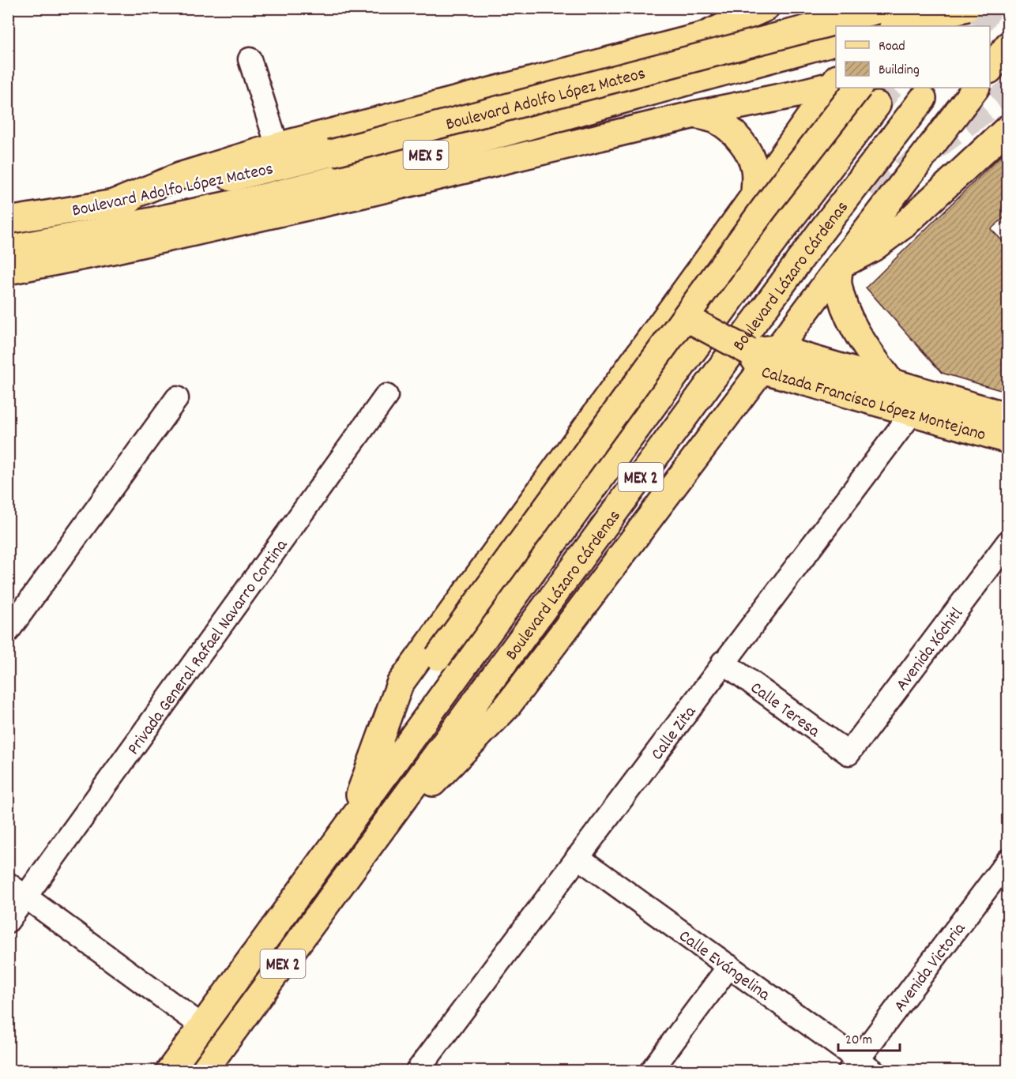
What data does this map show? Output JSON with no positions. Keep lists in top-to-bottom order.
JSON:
{
  "streets": {
    "main road": [
      "Boulevard Adolfo López Mateos",
      "MEX 5",
      "Boulevard Lázaro Cárdenas",
      "Calzada Francisco López Montejano",
      "MEX 2"
    ],
    "street": [
      "Privada General Rafael Navarro Cortina",
      "Avenida Xóchitl",
      "Calle Teresa",
      "Calle Zita",
      "Calle Evángelina",
      "Avenida Victoria"
    ]
  },
  "crossings": [
    ["Calzada Francisco López Montejano", "Calle Zita"],
    ["Avenida Xóchitl", "Calle Teresa"],
    ["Calle Teresa", "Calle Zita"],
    ["Calle Zita", "Calle Evángelina"],
    ["Calle Evángelina", "Avenida Victoria"]
  ],
  "legend": ["Road", "Building"],
  "scale_bar": "20 m"
}
